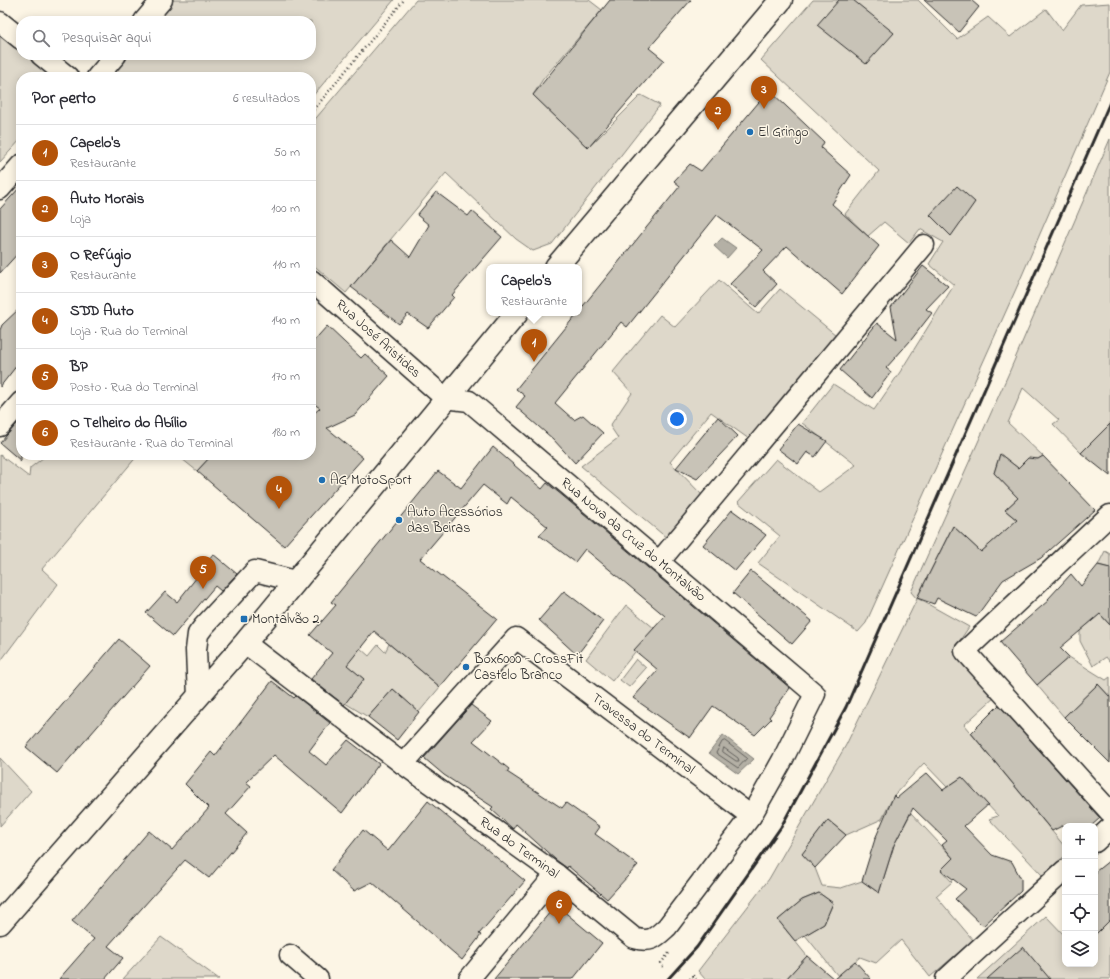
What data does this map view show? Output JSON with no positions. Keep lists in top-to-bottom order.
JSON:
{
  "streets": {
    "street": [
      "Rua José Aristides",
      "Rua Nova da Cruz do Montalvão",
      "Travessa do Terminal",
      "Rua do Terminal"
    ]
  },
  "crossings": [
    ["Rua José Aristides", "Rua Nova da Cruz do Montalvão"],
    ["Rua Nova da Cruz do Montalvão", "Rua do Terminal"],
    ["Travessa do Terminal", "Rua do Terminal"]
  ],
  "places": {
    "other": [
      "El Gringo",
      "AG MotoSport",
      "Auto Acessórios das Beiras",
      "Box6000 - CrossFit Castelo Branco"
    ],
    "transit": ["Montalvão 2"]
  },
  "page": {
    "search": "Pesquisar aqui",
    "heading": ["Por perto", "6 resultados"],
    "pins": [
      "3",
      "2",
      "1",
      "4",
      "5",
      "6"
    ],
    "list": [
      {
        "mark": "1",
        "name": "Capelo's",
        "note": "Restaurante",
        "value": "50 m"
      },
      {
        "mark": "2",
        "name": "Auto Morais",
        "note": "Loja",
        "value": "100 m"
      },
      {
        "mark": "3",
        "name": "O Refúgio",
        "note": "Restaurante",
        "value": "110 m"
      },
      {
        "mark": "4",
        "name": "SDD Auto",
        "note": "Loja · Rua do Terminal",
        "value": "140 m"
      },
      {
        "mark": "5",
        "name": "BP",
        "note": "Posto · Rua do Terminal",
        "value": "170 m"
      },
      {
        "mark": "6",
        "name": "O Telheiro do Abílio",
        "note": "Restaurante · Rua do Terminal",
        "value": "180 m"
      }
    ],
    "popup": ["Capelo's", "Restaurante"],
    "map_buttons": ["+", "−"]
  }
}
